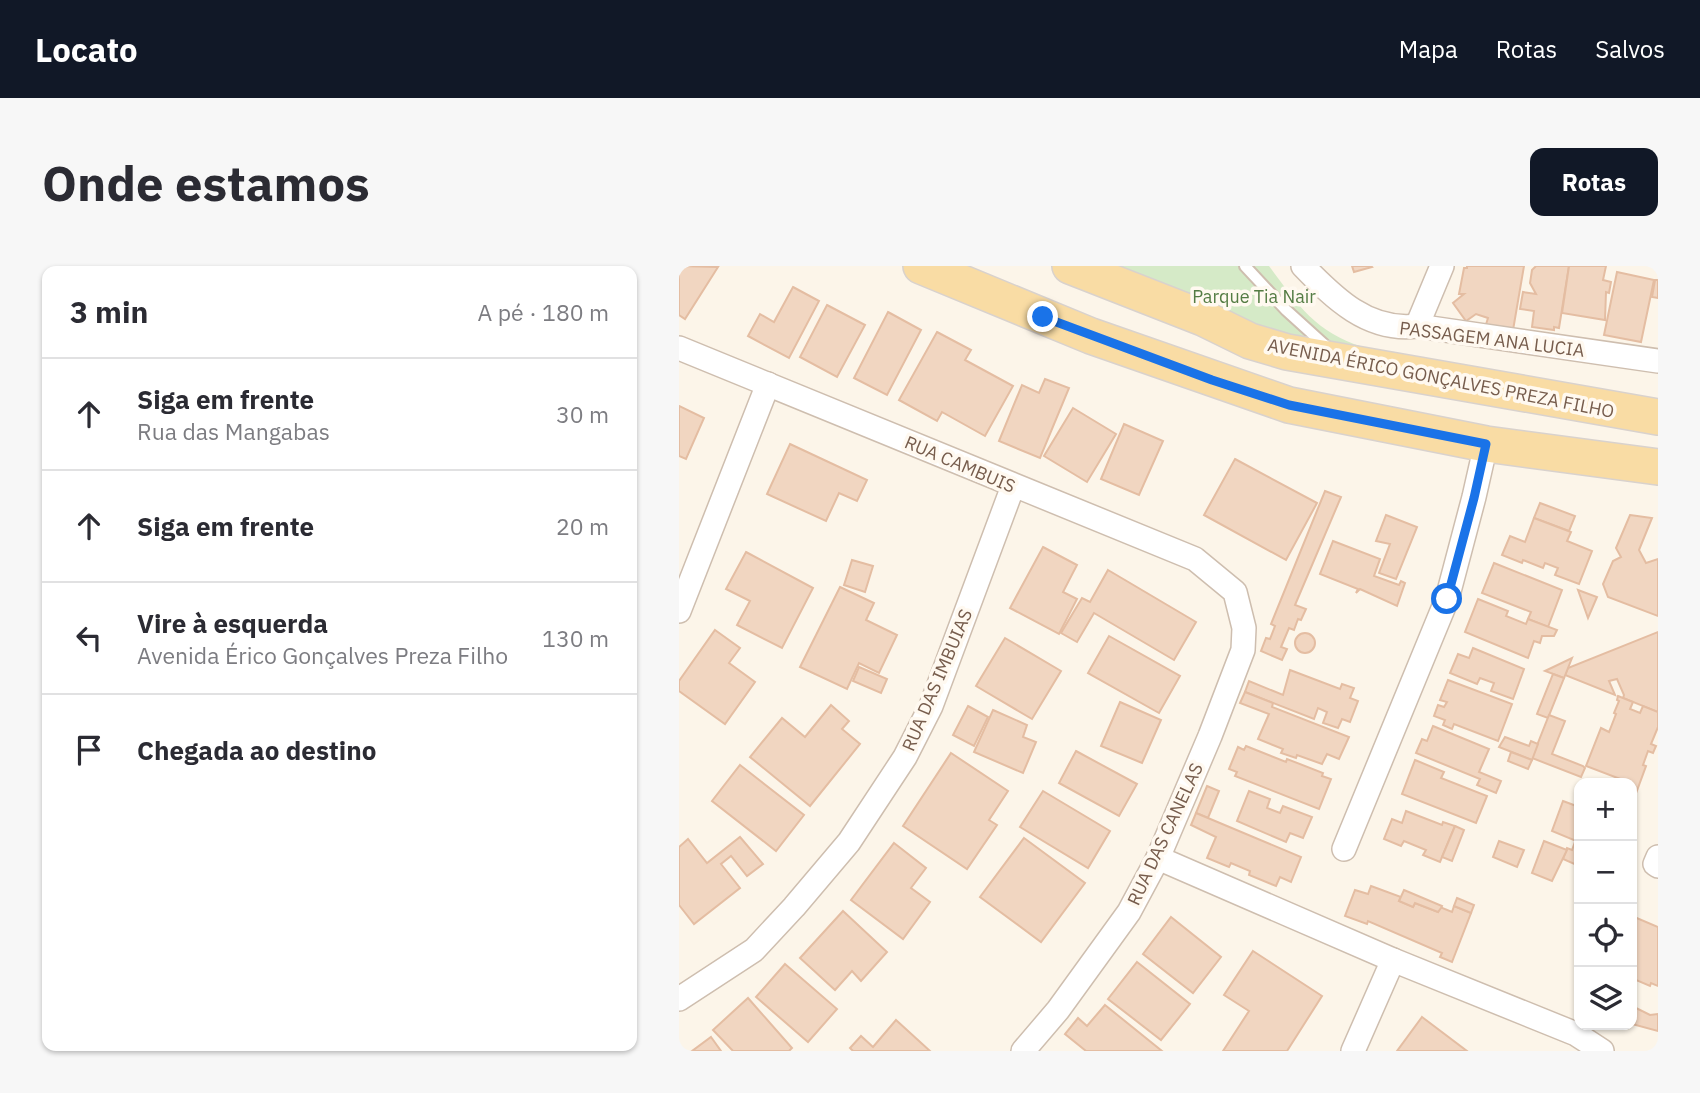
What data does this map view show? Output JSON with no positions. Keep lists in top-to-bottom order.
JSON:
{
  "streets": {
    "main road": ["AVENIDA ÉRICO GONÇALVES PREZA FILHO"],
    "street": [
      "PASSAGEM ANA LUCIA",
      "RUA CAMBUIS",
      "RUA DAS IMBUIAS",
      "RUA DAS CANELAS"
    ]
  },
  "crossings": [
    ["RUA CAMBUIS", "RUA DAS IMBUIAS"],
    ["RUA CAMBUIS", "RUA DAS CANELAS"]
  ],
  "parks": ["Parque Tia Nair"],
  "page": {
    "header": "Locato",
    "nav": ["Mapa", "Rotas", "Salvos"],
    "buttons": "Rotas",
    "title": "Onde estamos",
    "heading": ["3 min", "A pé · 180 m"],
    "list": [
      ["Siga em frente", "Rua das Mangabas", "30 m"],
      ["Siga em frente", "20 m"],
      ["Vire à esquerda", "Avenida Érico Gonçalves Preza Filho", "130 m"],
      "Chegada ao destino"
    ],
    "map_buttons": ["+", "−"]
  }
}
